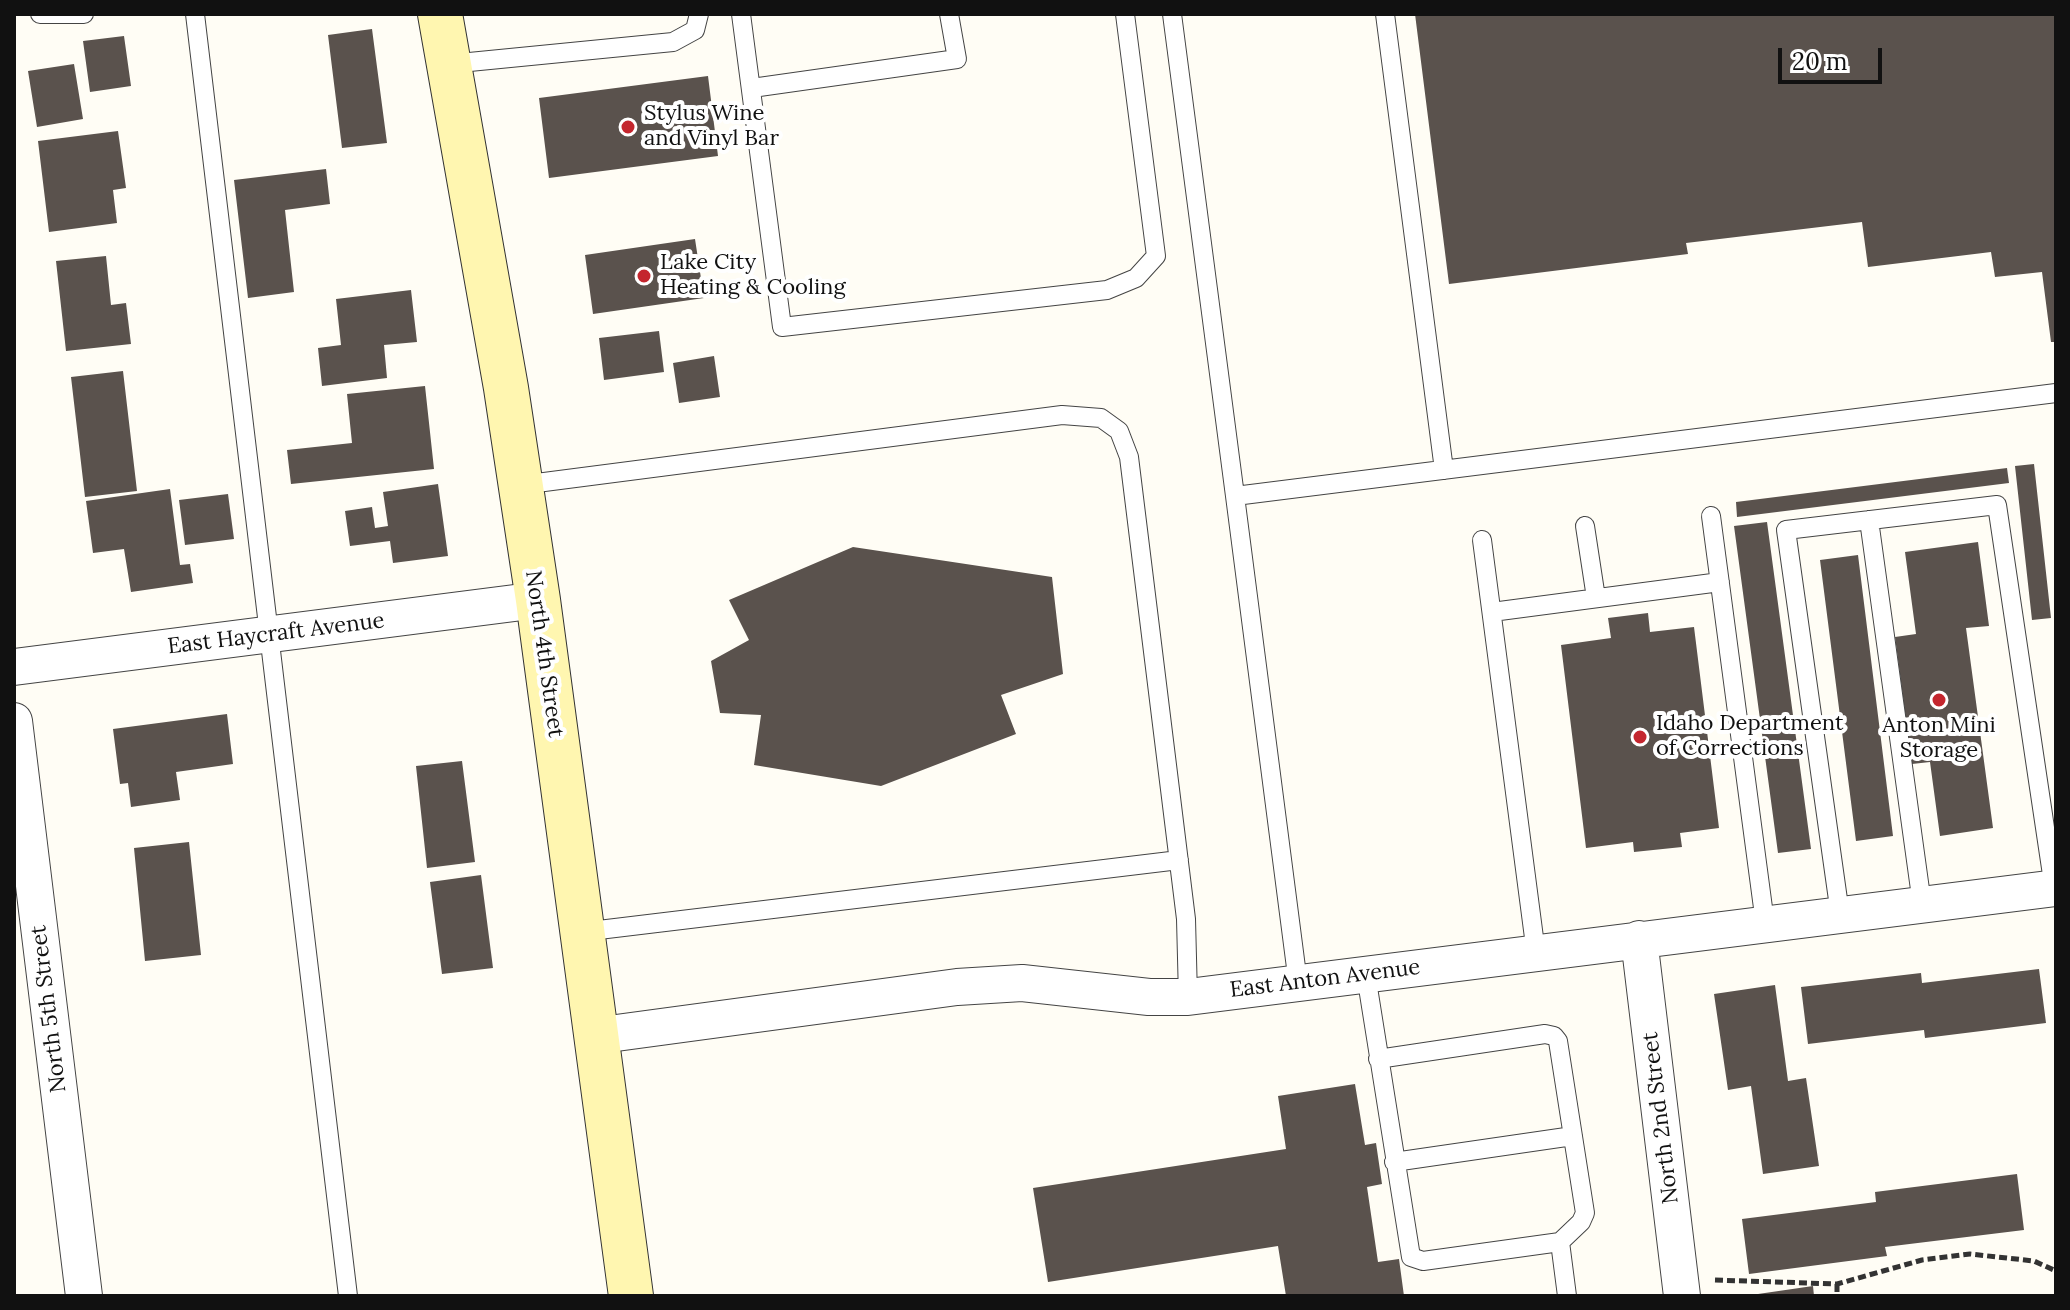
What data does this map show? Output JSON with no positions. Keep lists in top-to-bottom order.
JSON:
{
  "streets": {
    "main road": ["North 4th Street"],
    "street": [
      "East Haycraft Avenue",
      "East Anton Avenue",
      "North 5th Street",
      "North 2nd Street"
    ]
  },
  "crossings": [
    ["East Haycraft Avenue", "North 4th Street"],
    ["North 4th Street", "East Anton Avenue"],
    ["East Anton Avenue", "North 2nd Street"]
  ],
  "places": [
    "Stylus Wine and Vinyl Bar",
    "Lake City Heating & Cooling",
    "Anton Mini Storage",
    "Idaho Department of Corrections"
  ],
  "scale_bar": "20 m"
}
